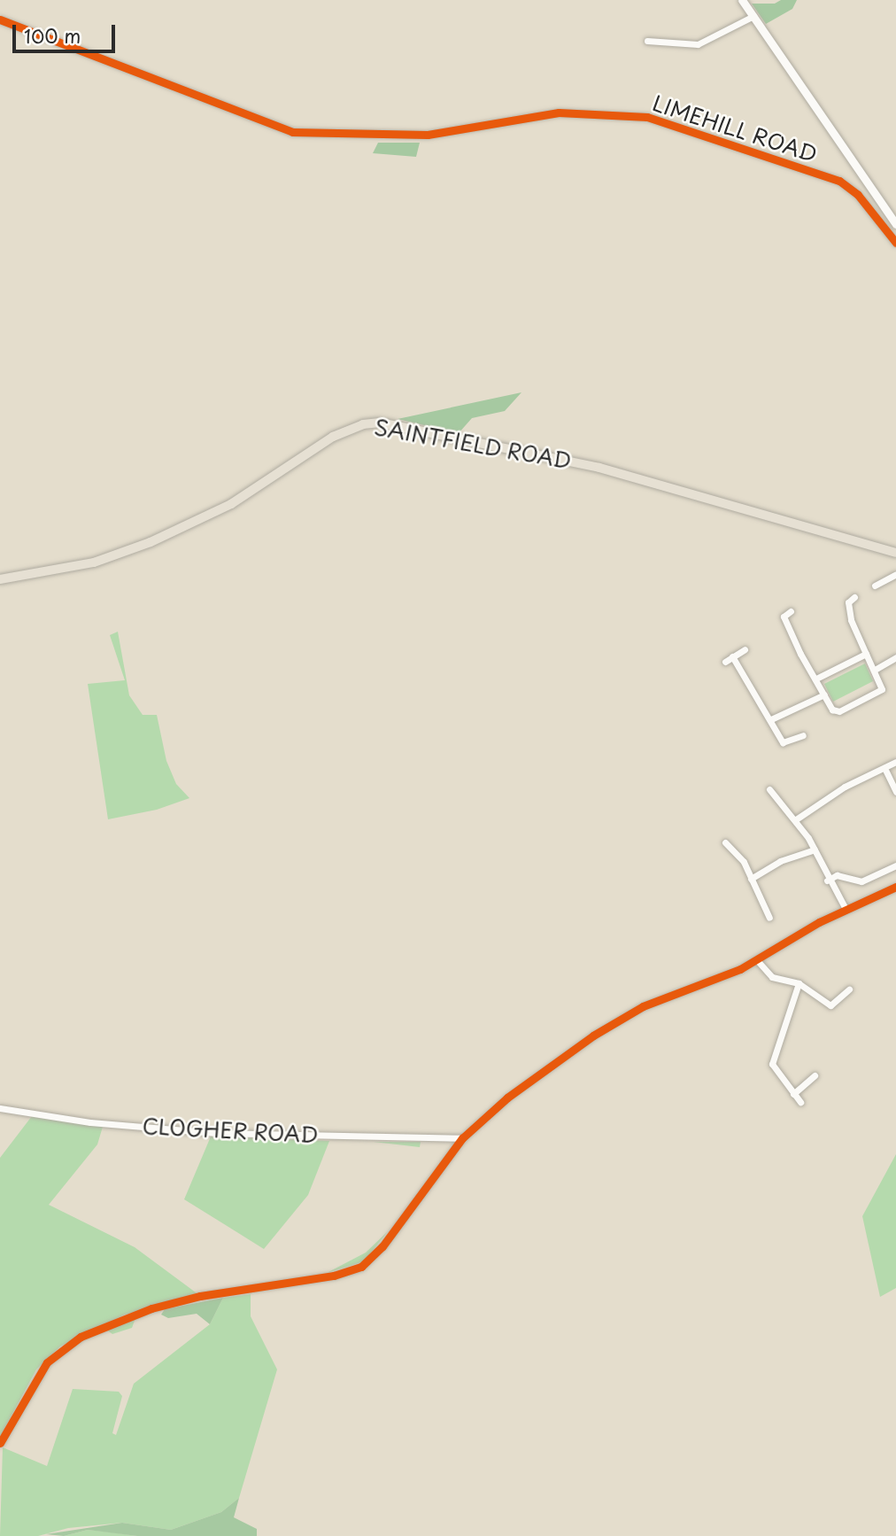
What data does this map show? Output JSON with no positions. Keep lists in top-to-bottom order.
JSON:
{
  "streets": {
    "main road": ["SAINTFIELD ROAD"],
    "street": ["LIMEHILL ROAD", "CLOGHER ROAD"]
  },
  "scale_bar": "100 m"
}
